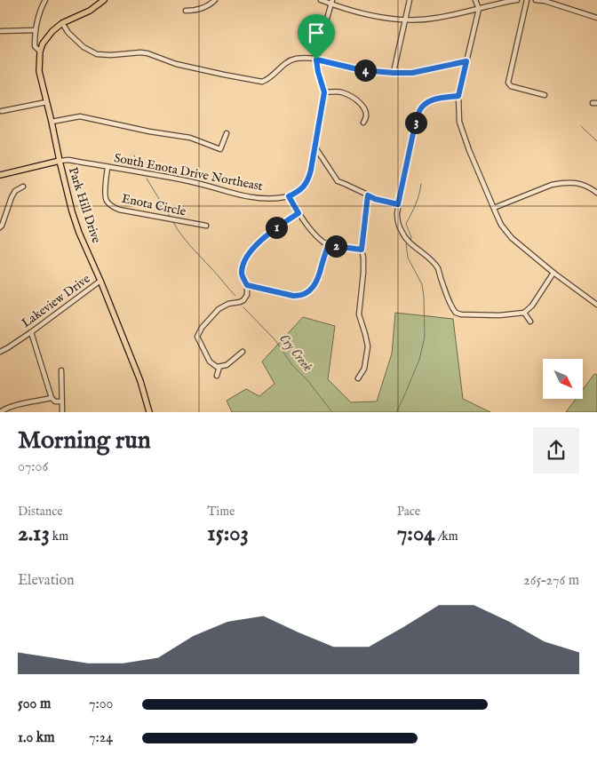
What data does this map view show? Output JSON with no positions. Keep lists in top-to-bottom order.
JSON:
{
  "streets": {
    "main road": ["South Enota Drive Northeast", "Park Hill Drive"],
    "street": ["Enota Circle", "Lakeview Drive"]
  },
  "crossings": [
    ["South Enota Drive Northeast", "Park Hill Drive"],
    ["South Enota Drive Northeast", "Enota Circle"],
    ["Park Hill Drive", "Lakeview Drive"]
  ],
  "water": ["Cry Creek"],
  "north": "bottom right",
  "page": {
    "pins": [
      "4",
      "3",
      "1",
      "2"
    ],
    "heading": ["Morning run", "07:06"],
    "stats": [
      ["Distance", "2.13 km"],
      ["Time", "15:03"],
      ["Pace", "7:04 /km"]
    ],
    "chart": ["Elevation", "265–276 m"],
    "list": [
      {
        "name": "500 m",
        "note": "7:00"
      },
      {
        "name": "1.0 km",
        "note": "7:24"
      }
    ]
  }
}
